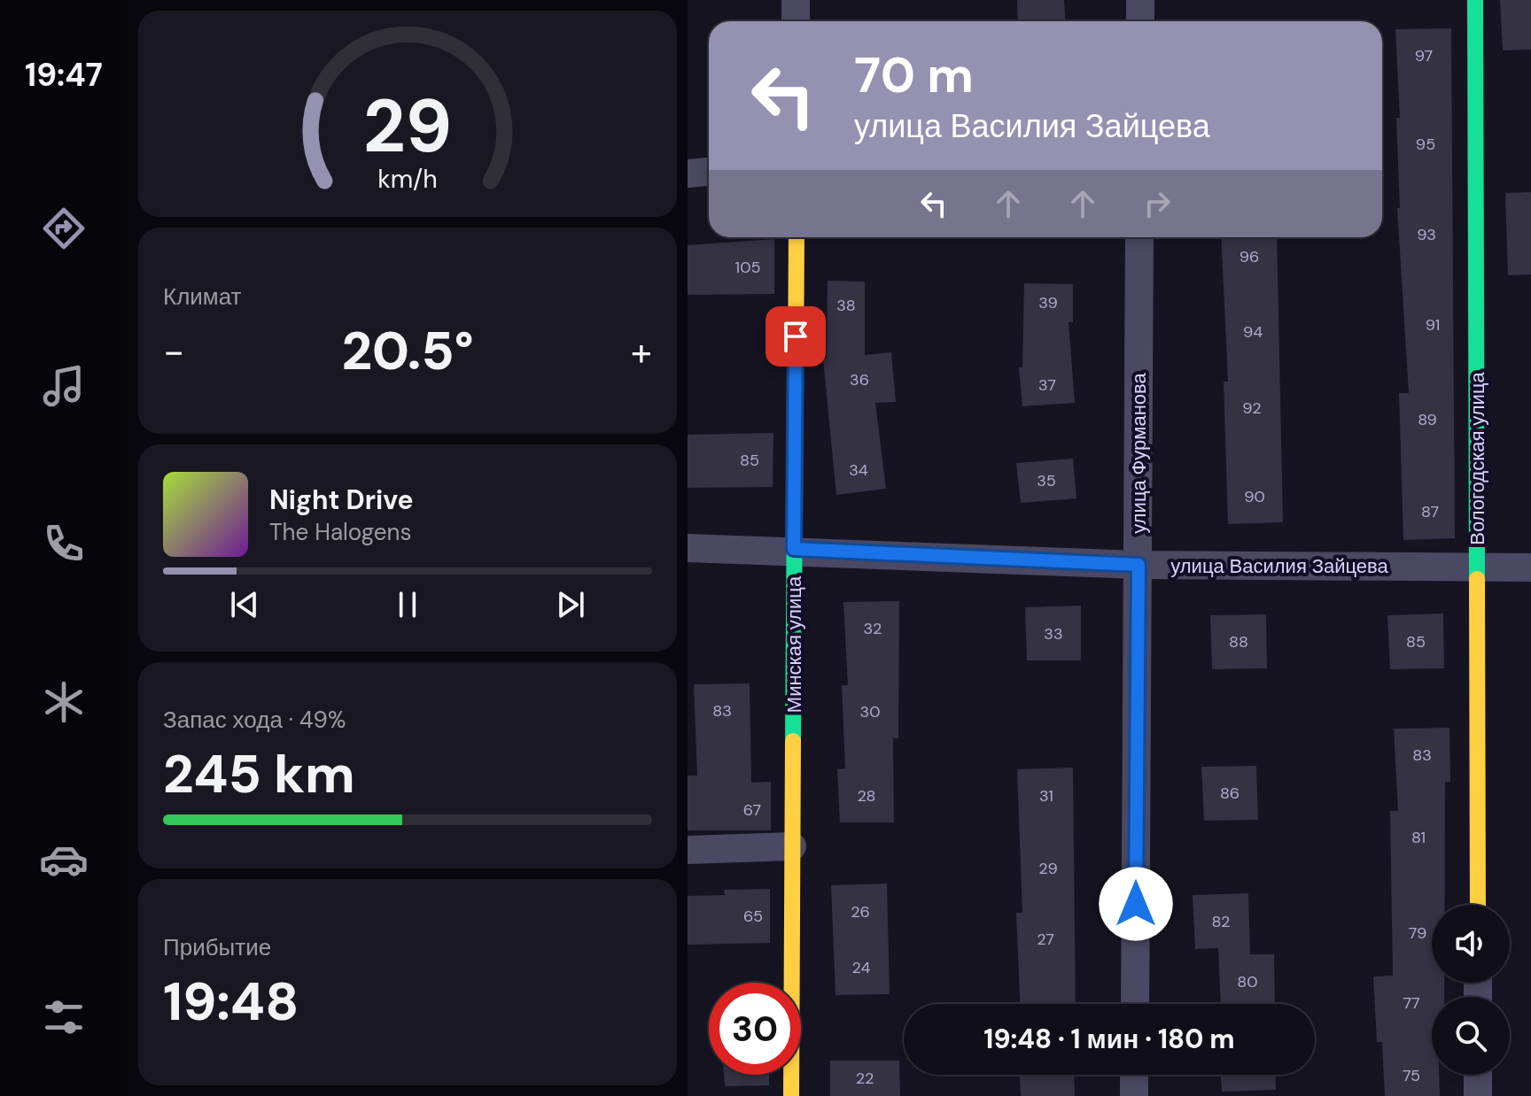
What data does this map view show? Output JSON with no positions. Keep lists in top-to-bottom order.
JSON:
{
  "streets": {
    "street": [
      "улица Фурманова",
      "Вологодская улица",
      "улица Василия Зайцева",
      "Минская улица"
    ]
  },
  "crossings": [
    ["улица Фурманова", "улица Василия Зайцева"],
    ["Вологодская улица", "улица Василия Зайцева"],
    ["улица Василия Зайцева", "Минская улица"]
  ],
  "house_numbers": [
    "97",
    "95",
    "93",
    "96",
    "105",
    "39",
    "38",
    "91",
    "94",
    "36",
    "37",
    "92",
    "89",
    "85",
    "34",
    "35",
    "90",
    "87",
    "32",
    "33",
    "88",
    "85",
    "83",
    "30",
    "83",
    "86",
    "28",
    "31",
    "67",
    "81",
    "29",
    "26",
    "65",
    "82",
    "79",
    "27",
    "24",
    "80",
    "77",
    "75",
    "22"
  ],
  "page": {
    "tabs": "19:47",
    "turn": ["70 m", "улица Василия Зайцева"],
    "tile": [
      "Климат",
      ["Запас хода · 49%", "245 km"],
      ["Прибытие", "19:48"]
    ],
    "heat": ["−", "20.5°", "+"],
    "song": ["Night Drive", "The Halogens"],
    "limit": "30",
    "trip": "19:48 · 1 мин · 180 m",
    "gauge": ["29", "km/h"]
  }
}
